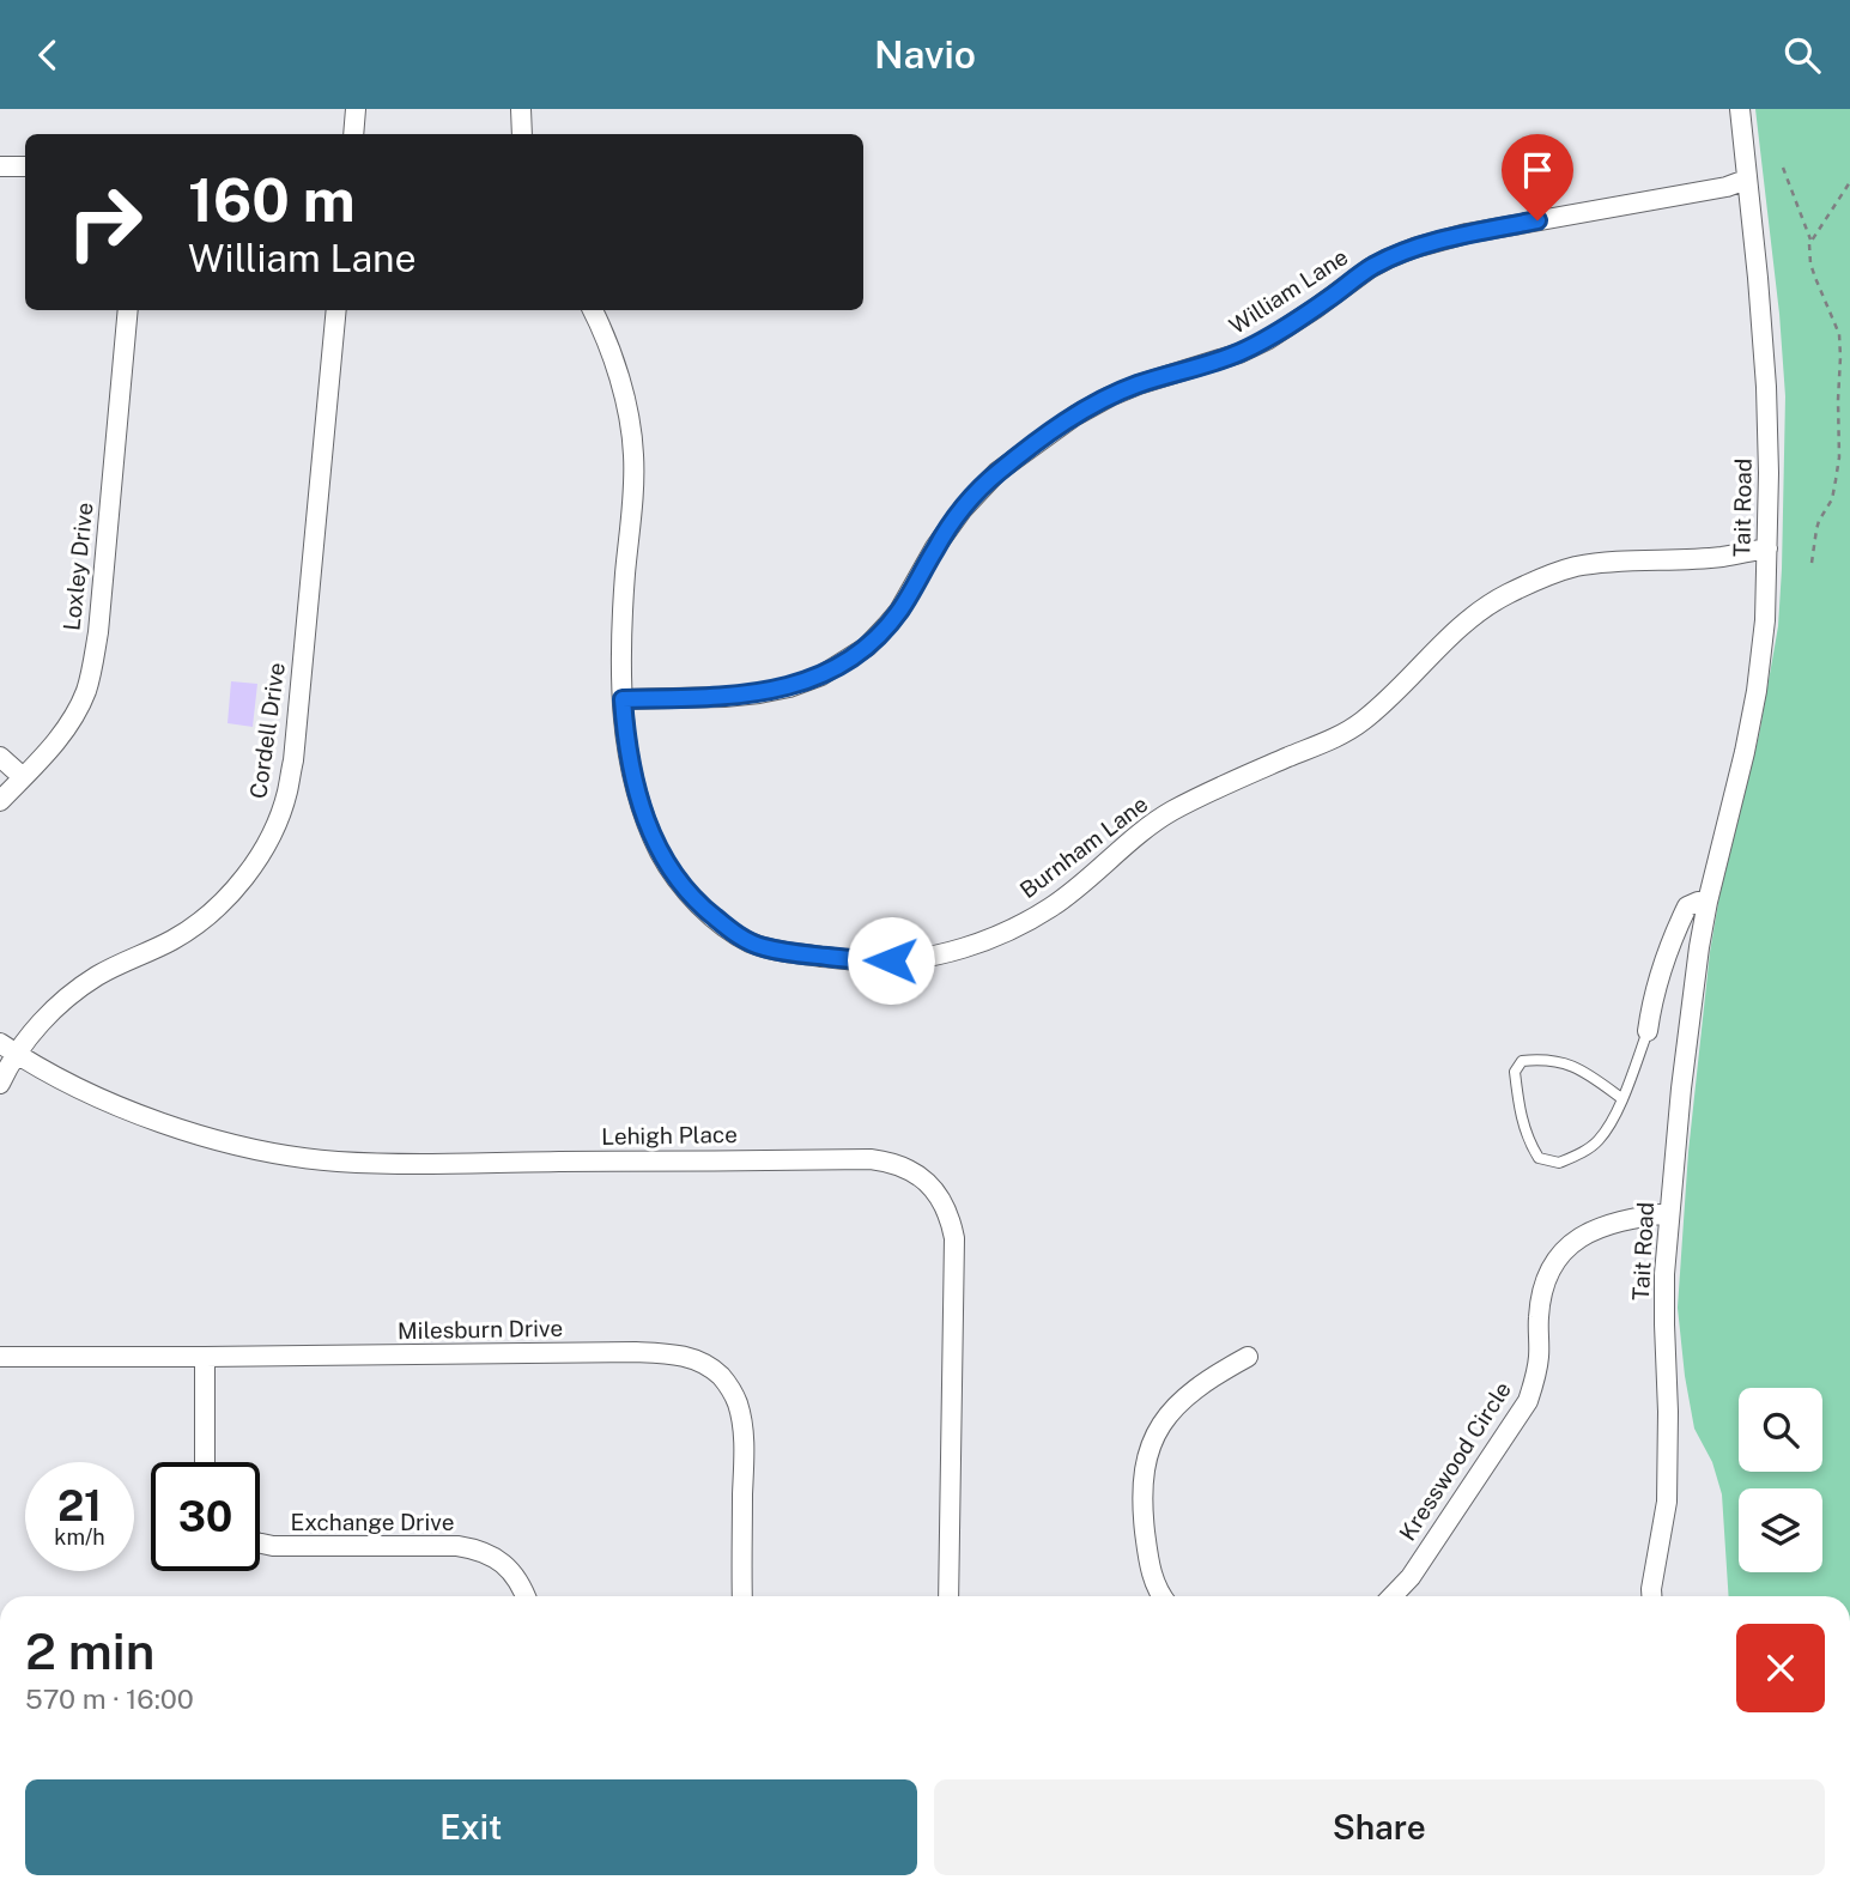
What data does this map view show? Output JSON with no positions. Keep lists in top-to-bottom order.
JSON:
{
  "streets": {
    "street": [
      "William Lane",
      "Tait Road",
      "Loxley Drive",
      "Cordell Drive",
      "Burnham Lane",
      "Lehigh Place",
      "Milesburn Drive",
      "Kresswood Circle",
      "Exchange Drive"
    ]
  },
  "crossings": [
    ["William Lane", "Tait Road"],
    ["William Lane", "Burnham Lane"],
    ["Tait Road", "Burnham Lane"],
    ["Tait Road", "Kresswood Circle"],
    ["Cordell Drive", "Lehigh Place"]
  ],
  "page": {
    "header": "Navio",
    "turn": ["160 m", "William Lane"],
    "speed": "21 km/h",
    "limit": "30",
    "heading": ["2 min", "570 m · 16:00"],
    "buttons": ["Exit", "Share"]
  }
}
